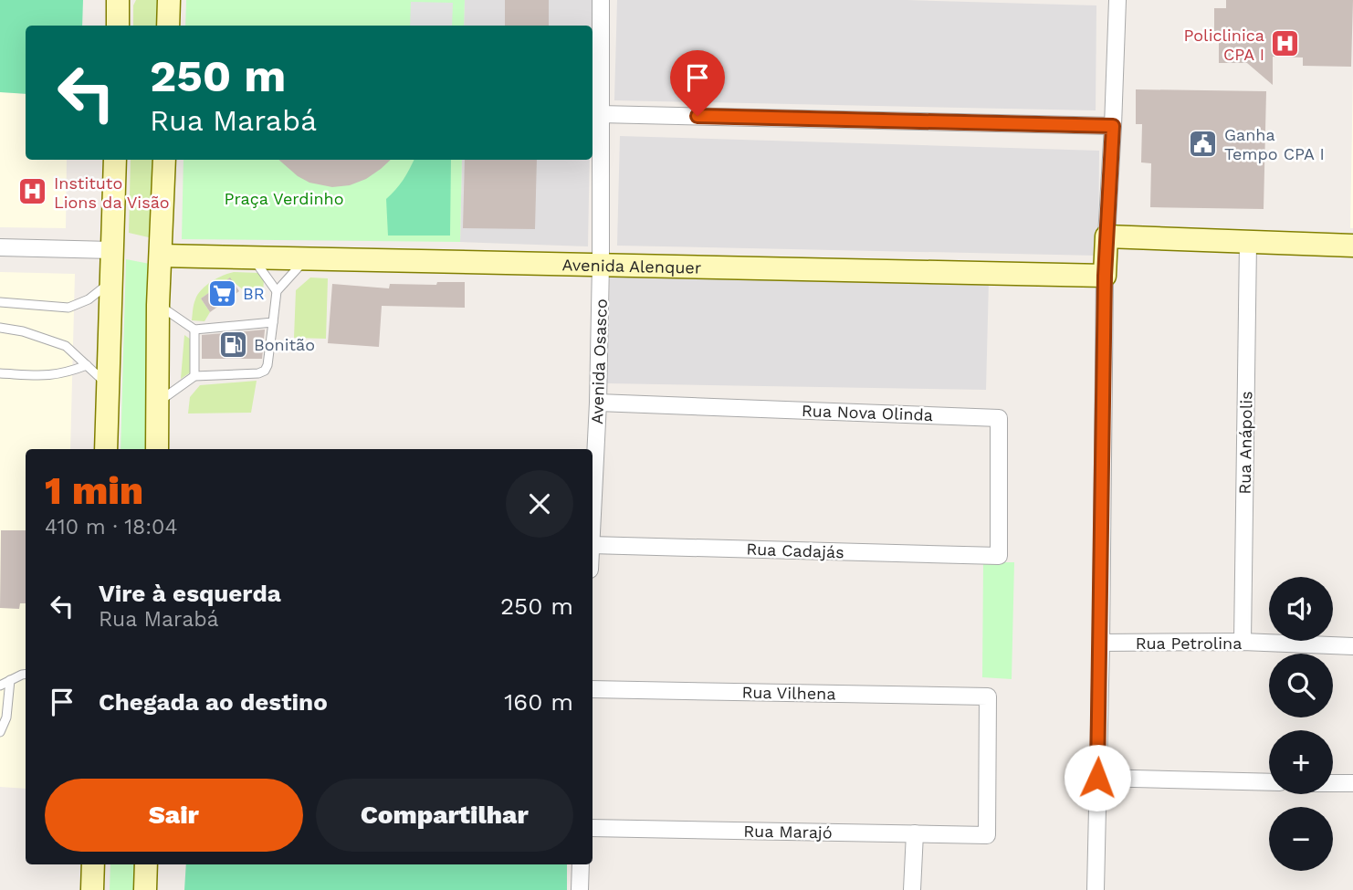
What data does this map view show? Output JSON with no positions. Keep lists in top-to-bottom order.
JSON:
{
  "streets": {
    "street": [
      "Avenida Alenquer",
      "Avenida Osasco",
      "Rua Nova Olinda",
      "Rua Anápolis",
      "Rua Cadajás",
      "Rua Petrolina",
      "Rua Vilhena",
      "Rua Marajó"
    ]
  },
  "crossings": [
    ["Avenida Alenquer", "Avenida Osasco"],
    ["Avenida Osasco", "Rua Nova Olinda"],
    ["Rua Nova Olinda", "Rua Cadajás"],
    ["Rua Anápolis", "Rua Petrolina"],
    ["Rua Vilhena", "Rua Marajó"]
  ],
  "parks": ["Praça Verdinho"],
  "places": {
    "hospital": ["Policlinica CPA I", "Instituto Lions da Visão"],
    "public building": ["Ganha Tempo CPA I"],
    "supermarket": ["BR"],
    "fuel station": ["Bonitão"]
  },
  "page": {
    "turn": ["250 m", "Rua Marabá"],
    "heading": ["1 min", "410 m · 18:04"],
    "list": [
      {
        "name": "Vire à esquerda",
        "note": "Rua Marabá",
        "value": "250 m"
      },
      {
        "name": "Chegada ao destino",
        "value": "160 m"
      }
    ],
    "map_buttons": ["+", "−"],
    "buttons": ["Sair", "Compartilhar"]
  }
}
